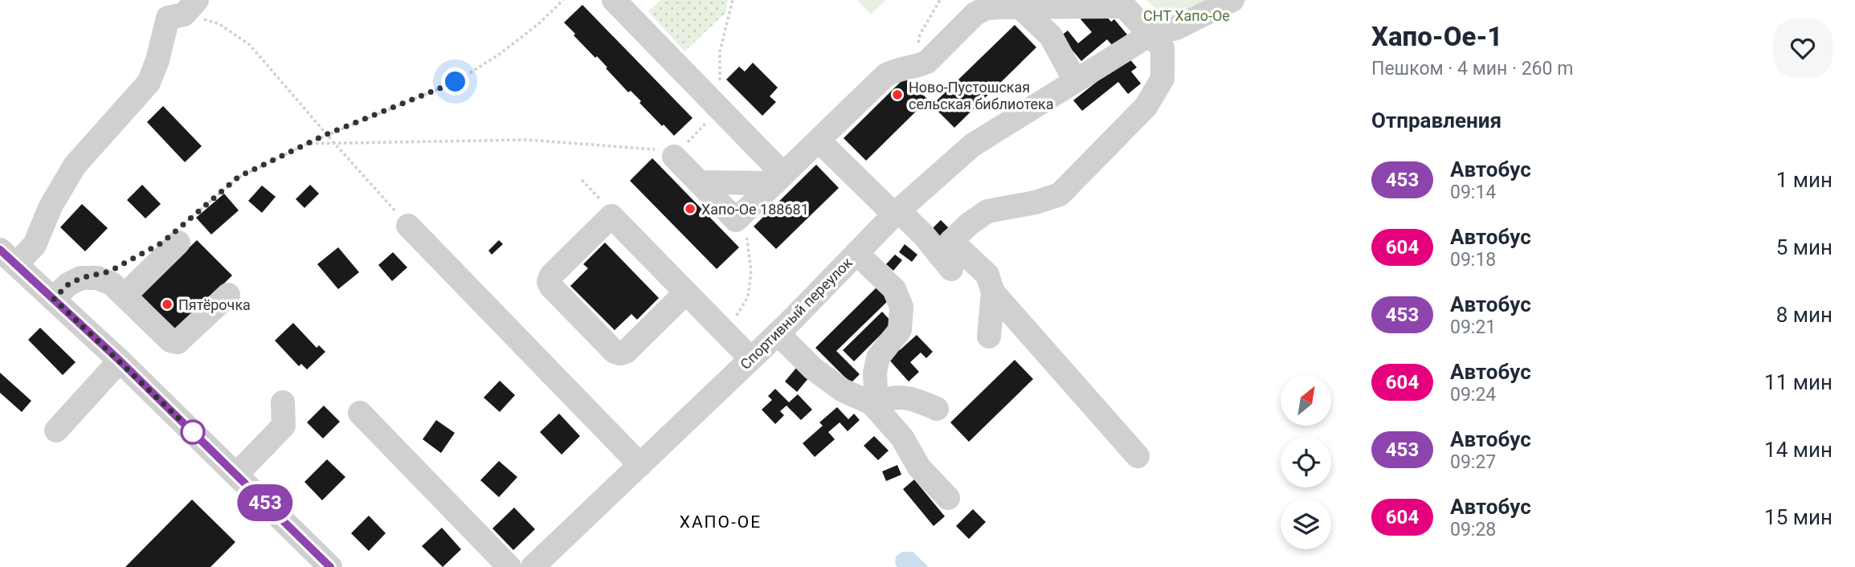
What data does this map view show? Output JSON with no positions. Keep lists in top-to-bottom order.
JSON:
{
  "streets": {
    "street": ["Спортивный переулок"]
  },
  "districts": ["ХАПО-ОЕ"],
  "parks": ["СНТ Хапо-Ое"],
  "places": ["Ново-Пустошская сельская библиотека", "Хапо-Ое 188681", "Пятёрочка"],
  "lines": ["bus line 453"],
  "north": "top right",
  "page": {
    "on_map": "453",
    "heading": [
      ["Хапо-Ое-1", "Пешком · 4 мин · 260 m"],
      "Отправления"
    ],
    "list": [
      {
        "mark": "453",
        "name": "Автобус",
        "note": "09:14",
        "value": "1 мин"
      },
      {
        "mark": "604",
        "name": "Автобус",
        "note": "09:18",
        "value": "5 мин"
      },
      {
        "mark": "453",
        "name": "Автобус",
        "note": "09:21",
        "value": "8 мин"
      },
      {
        "mark": "604",
        "name": "Автобус",
        "note": "09:24",
        "value": "11 мин"
      },
      {
        "mark": "453",
        "name": "Автобус",
        "note": "09:27",
        "value": "14 мин"
      },
      {
        "mark": "604",
        "name": "Автобус",
        "note": "09:28",
        "value": "15 мин"
      }
    ]
  }
}
